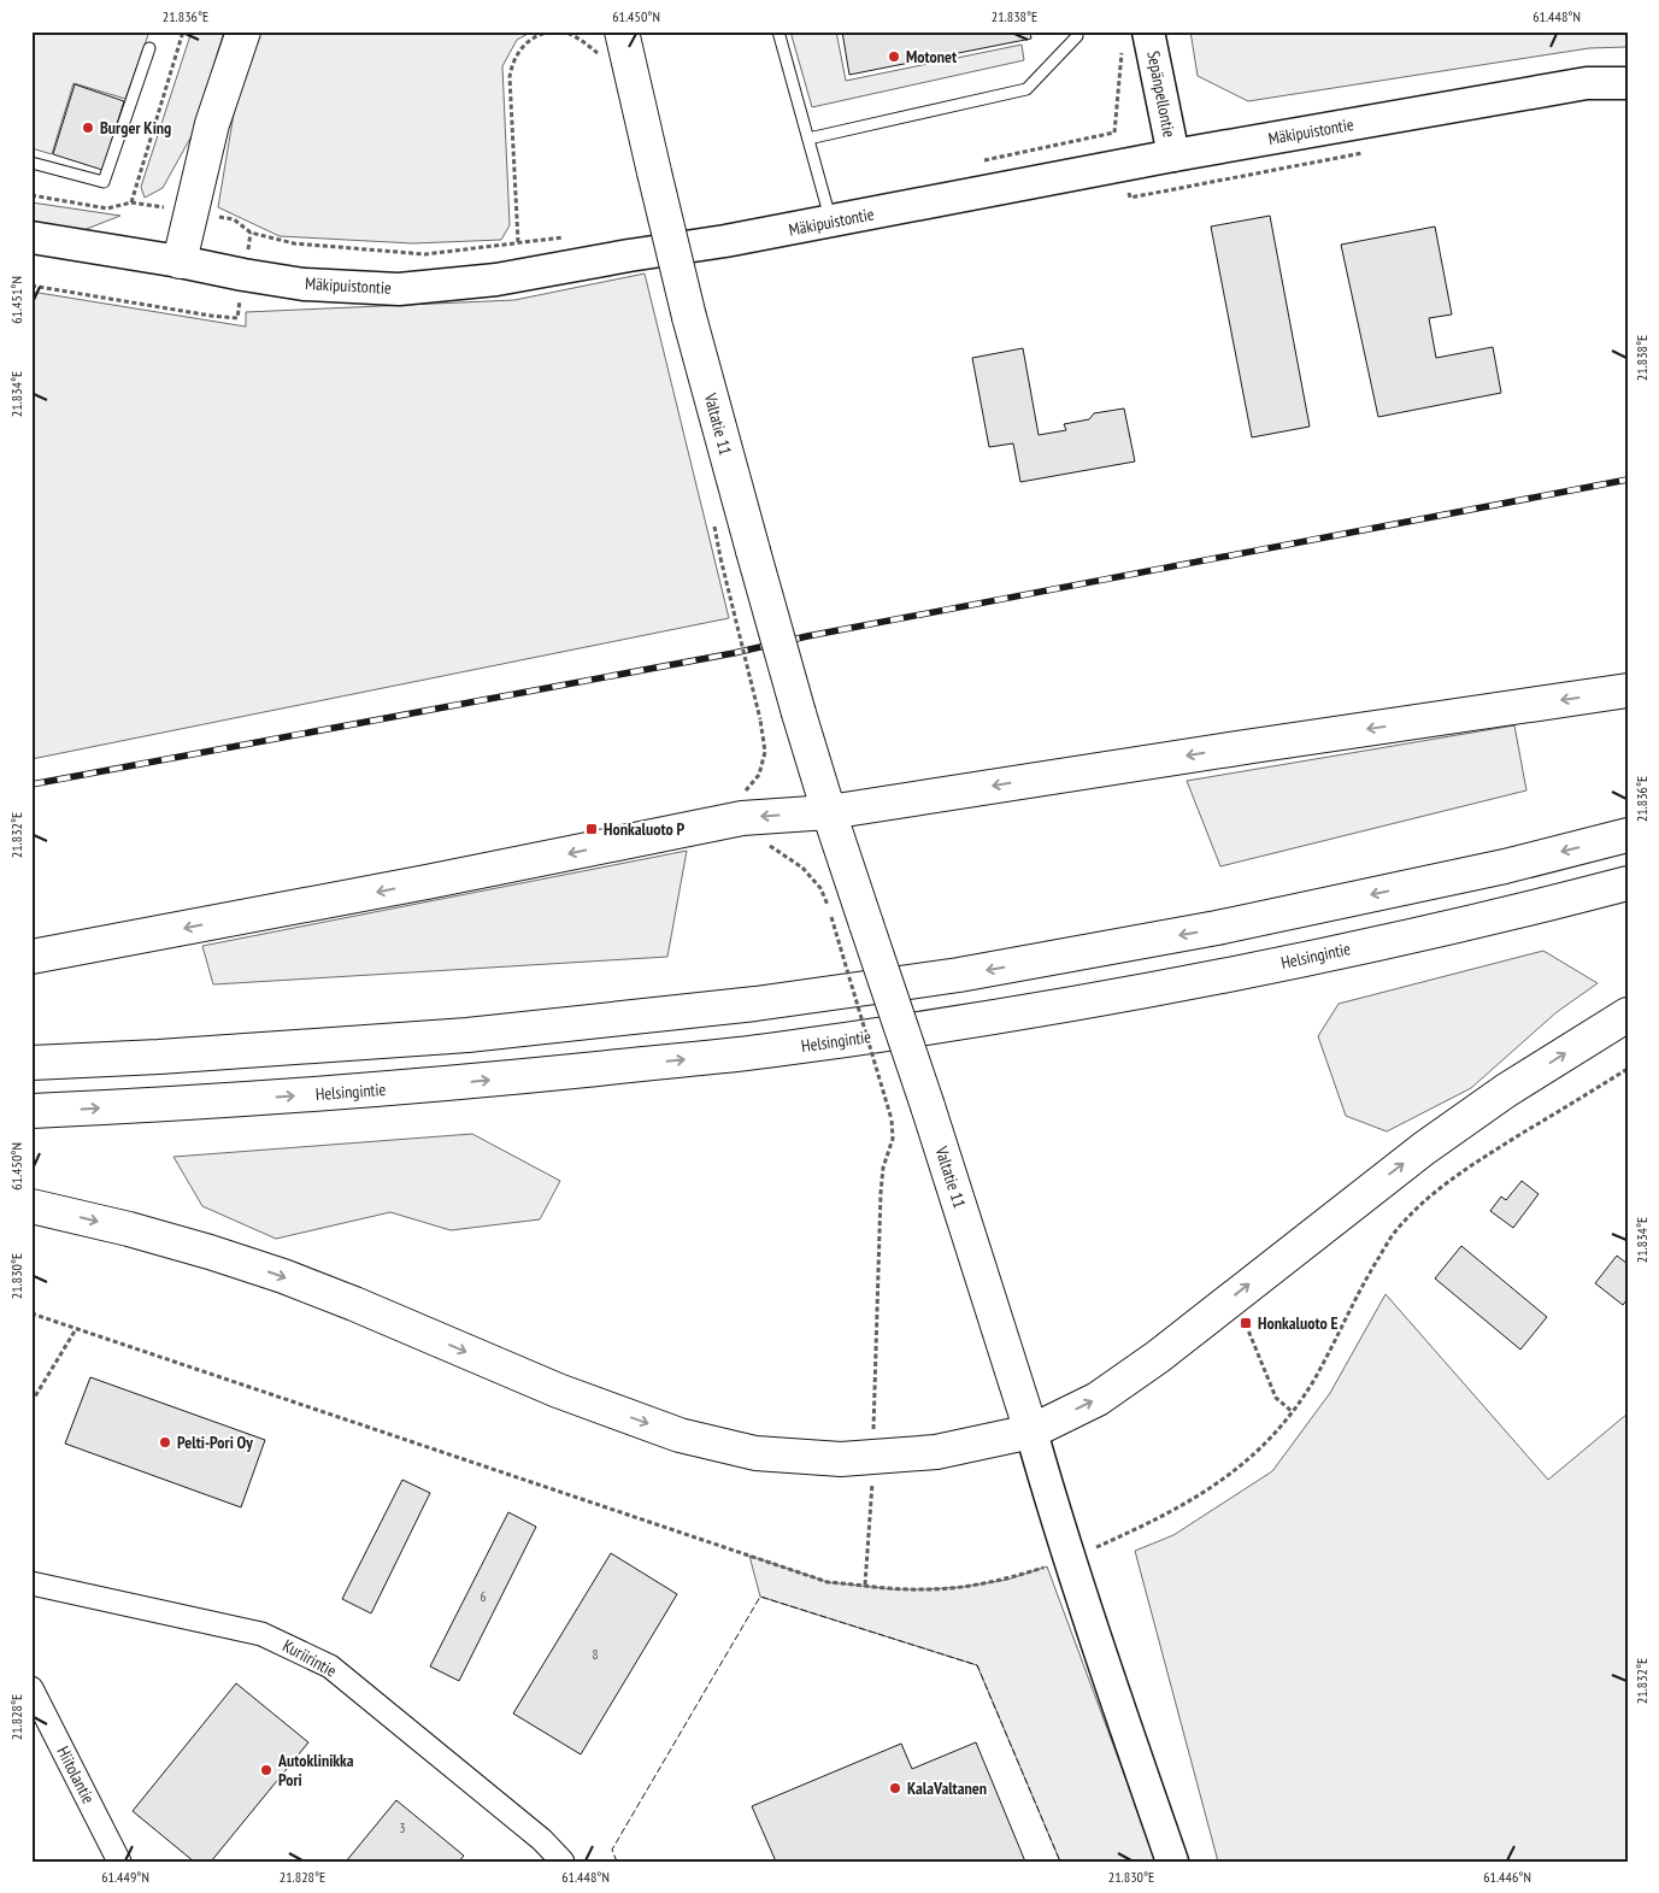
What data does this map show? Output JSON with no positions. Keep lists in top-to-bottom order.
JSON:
{
  "streets": {
    "highway": ["Valtatie 11", "Helsingintie"],
    "street": [
      "Sepänpellontie",
      "Mäkipuistontie",
      "Kuriirintie",
      "Hiitolantie"
    ]
  },
  "crossings": [
    ["Sepänpellontie", "Mäkipuistontie"]
  ],
  "places": {
    "other": [
      "Motonet",
      "Burger King",
      "Pelti-Pori Oy",
      "Autoklinikka Pori",
      "KalaValtanen"
    ],
    "transit": ["Honkaluoto P", "Honkaluoto E"]
  },
  "house_numbers": ["6", "8", "3"],
  "coordinates": [
    "21.836°E",
    "61.450°N",
    "21.838°E",
    "61.448°N",
    "61.451°N",
    "21.834°E",
    "21.832°E",
    "21.830°E",
    "21.828°E",
    "61.449°N",
    "61.446°N"
  ]
}
